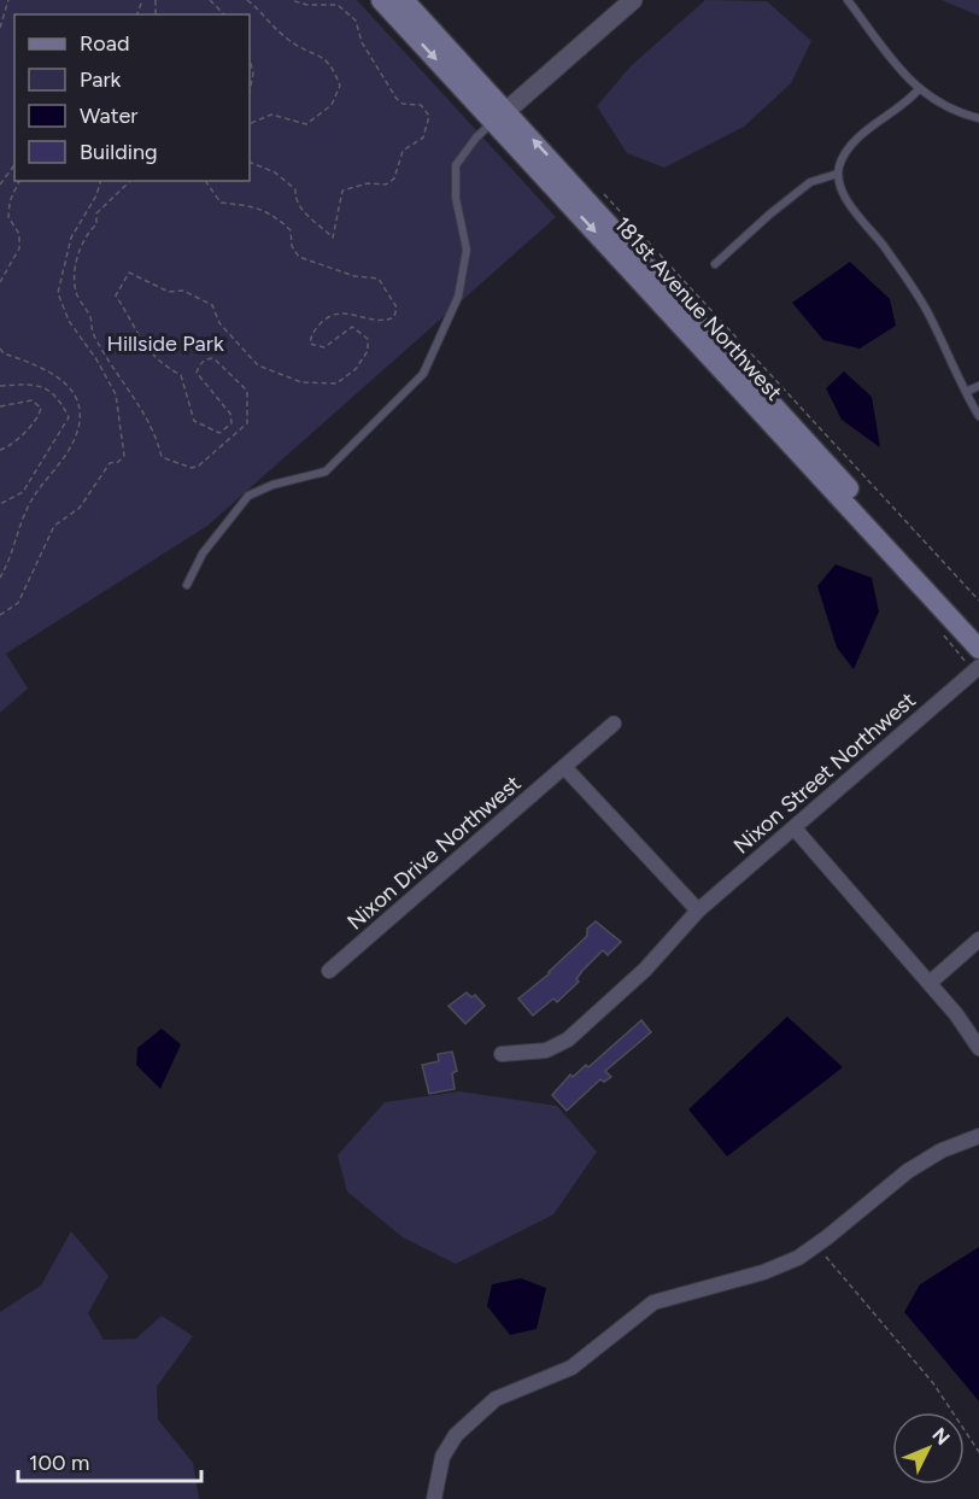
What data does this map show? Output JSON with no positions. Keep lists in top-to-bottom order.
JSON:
{
  "streets": {
    "main road": ["181st Avenue Northwest"],
    "street": ["Nixon Street Northwest", "Nixon Drive Northwest"]
  },
  "parks": ["Hillside Park"],
  "legend": [
    "Road",
    "Park",
    "Water",
    "Building"
  ],
  "scale_bar": "100 m",
  "north": "top right"
}
